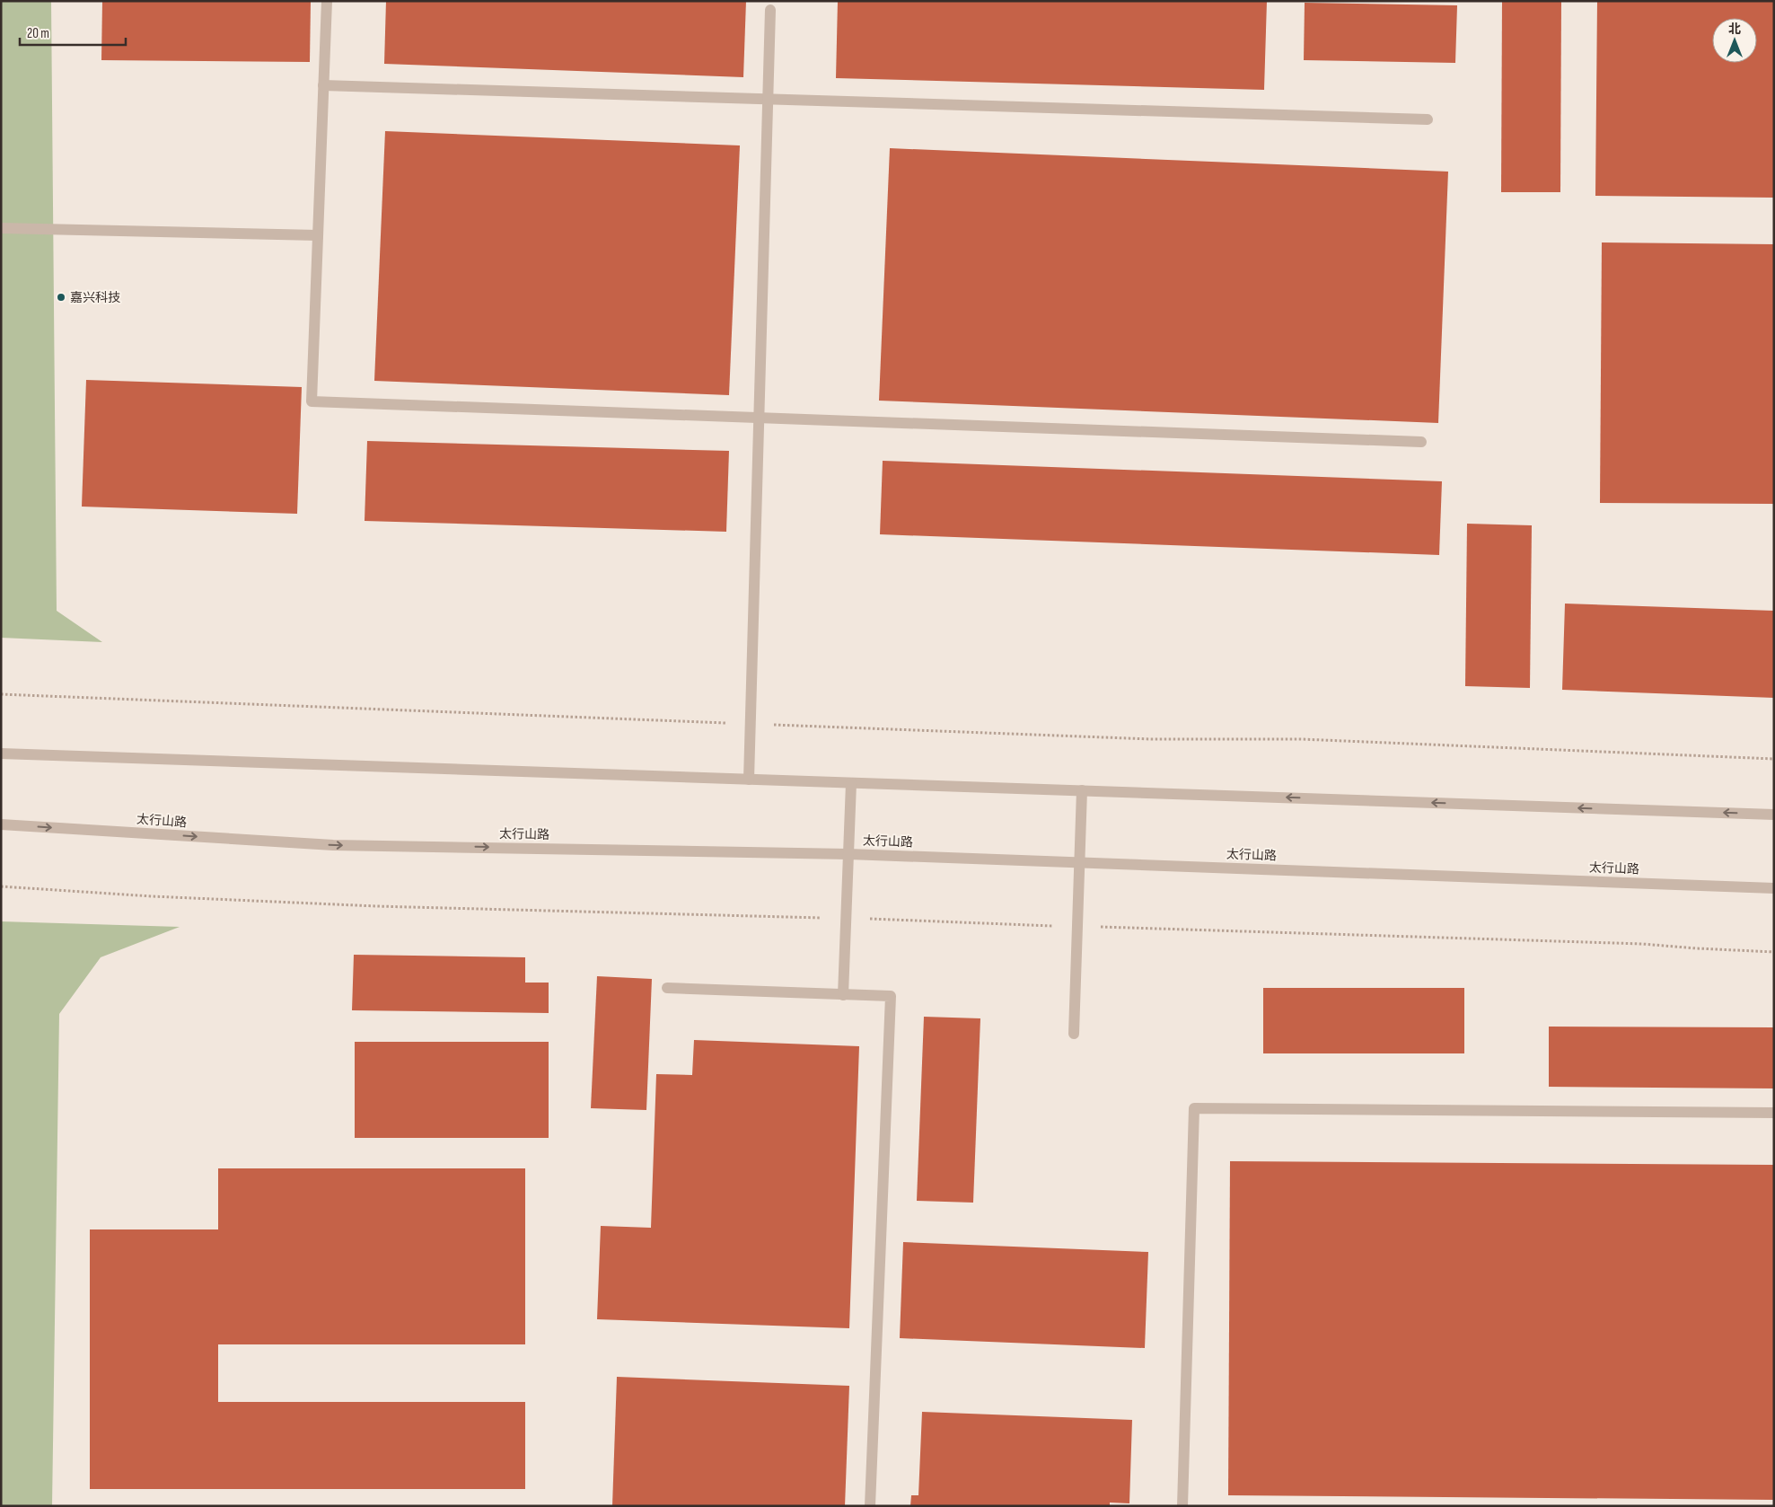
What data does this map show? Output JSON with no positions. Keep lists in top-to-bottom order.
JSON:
{
  "streets": {
    "street": ["太行山路"]
  },
  "places": ["嘉兴科技"],
  "scale_bar": "20 m",
  "north": "top"
}
